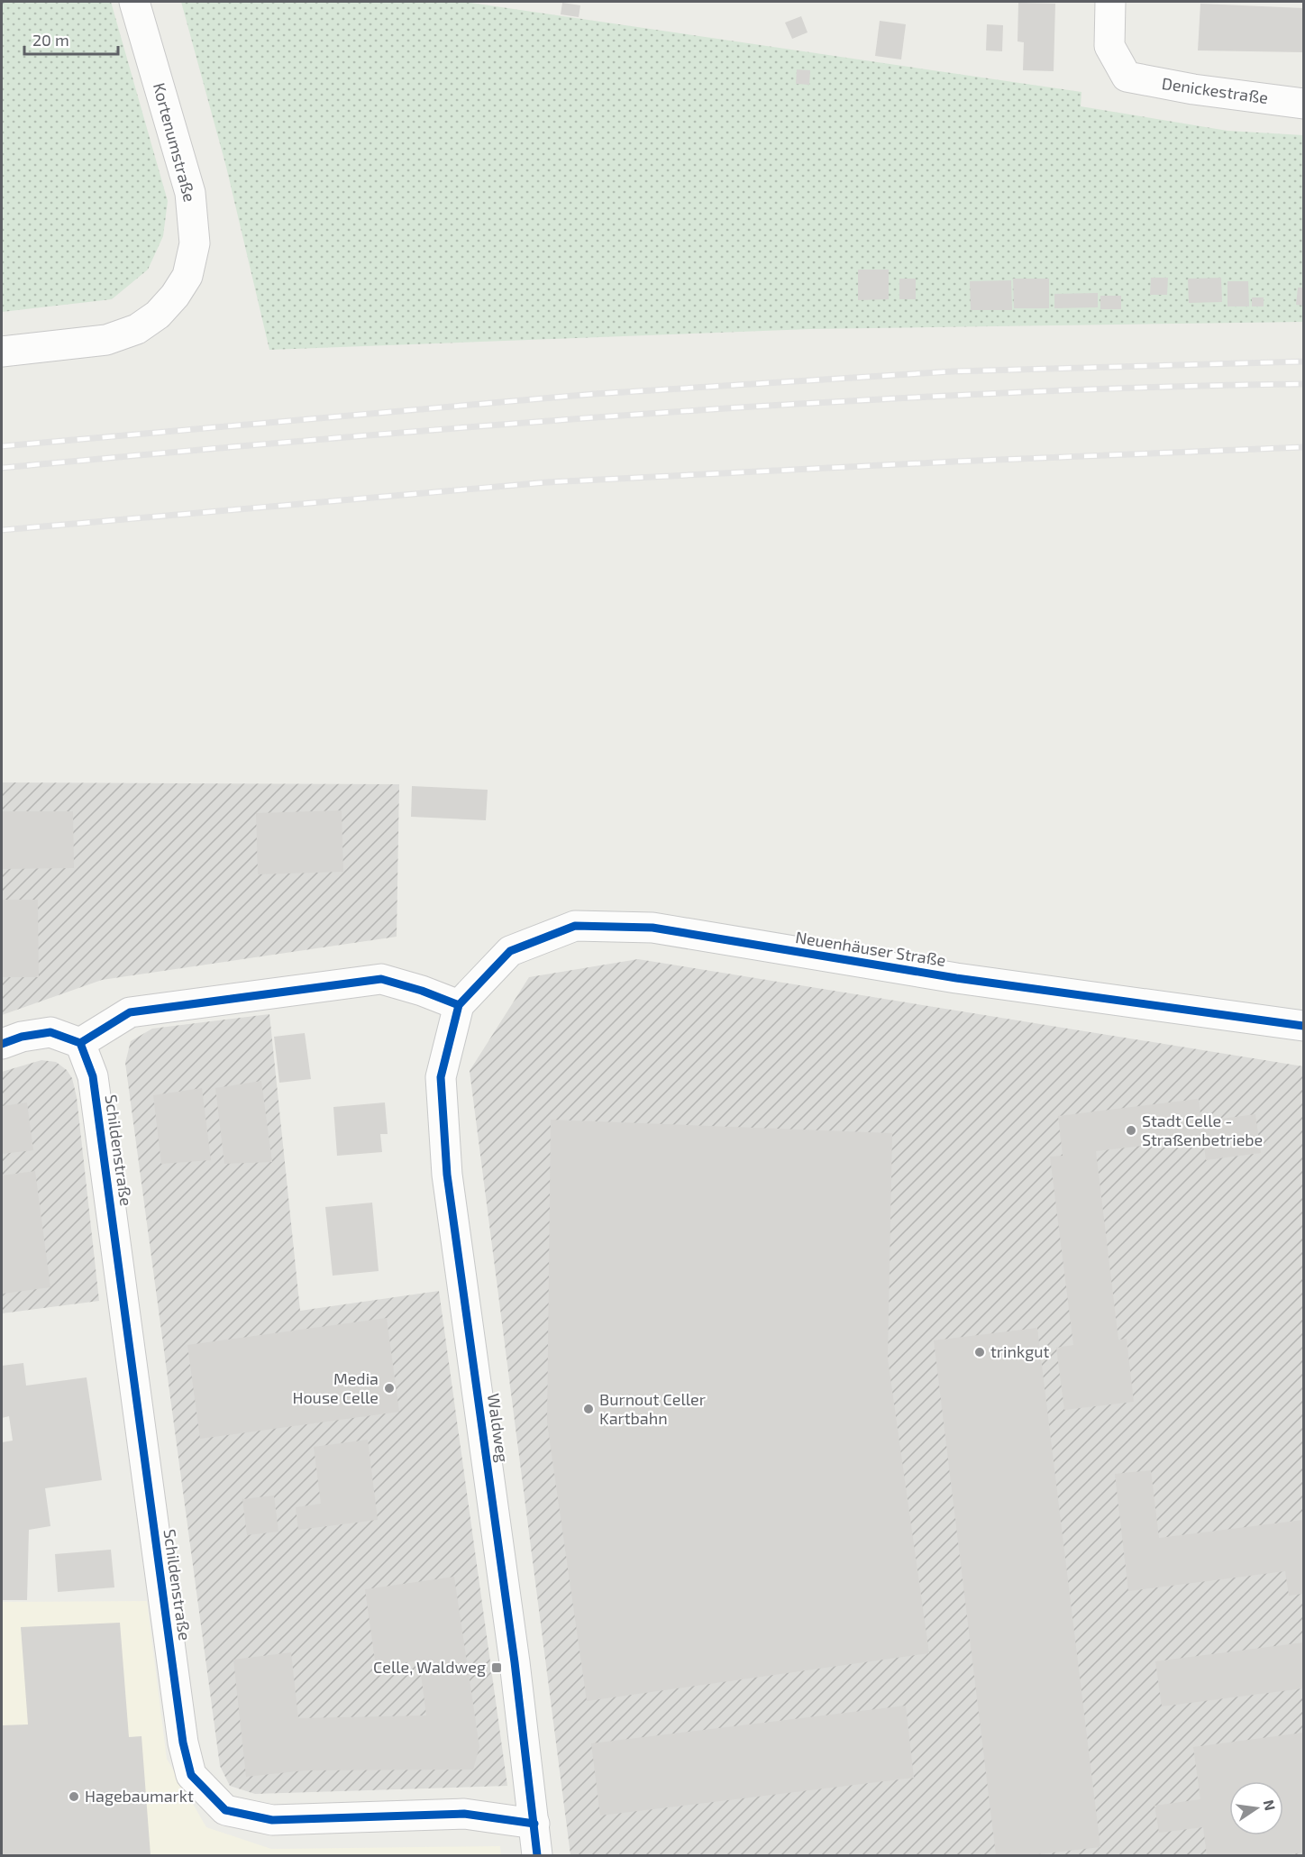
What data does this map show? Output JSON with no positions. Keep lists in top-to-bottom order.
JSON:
{
  "streets": {
    "street": [
      "Denickestraße",
      "Kortenumstraße",
      "Neuenhäuser Straße",
      "Schildenstraße",
      "Waldweg"
    ]
  },
  "crossings": [
    ["Neuenhäuser Straße", "Waldweg"],
    ["Schildenstraße", "Waldweg"]
  ],
  "places": {
    "other": [
      "Stadt Celle - Straßenbetriebe",
      "trinkgut",
      "Media House Celle",
      "Burnout Celler Kartbahn",
      "Hagebaumarkt"
    ],
    "transit": ["Celle, Waldweg"]
  },
  "scale_bar": "20 m",
  "north": "right"
}
